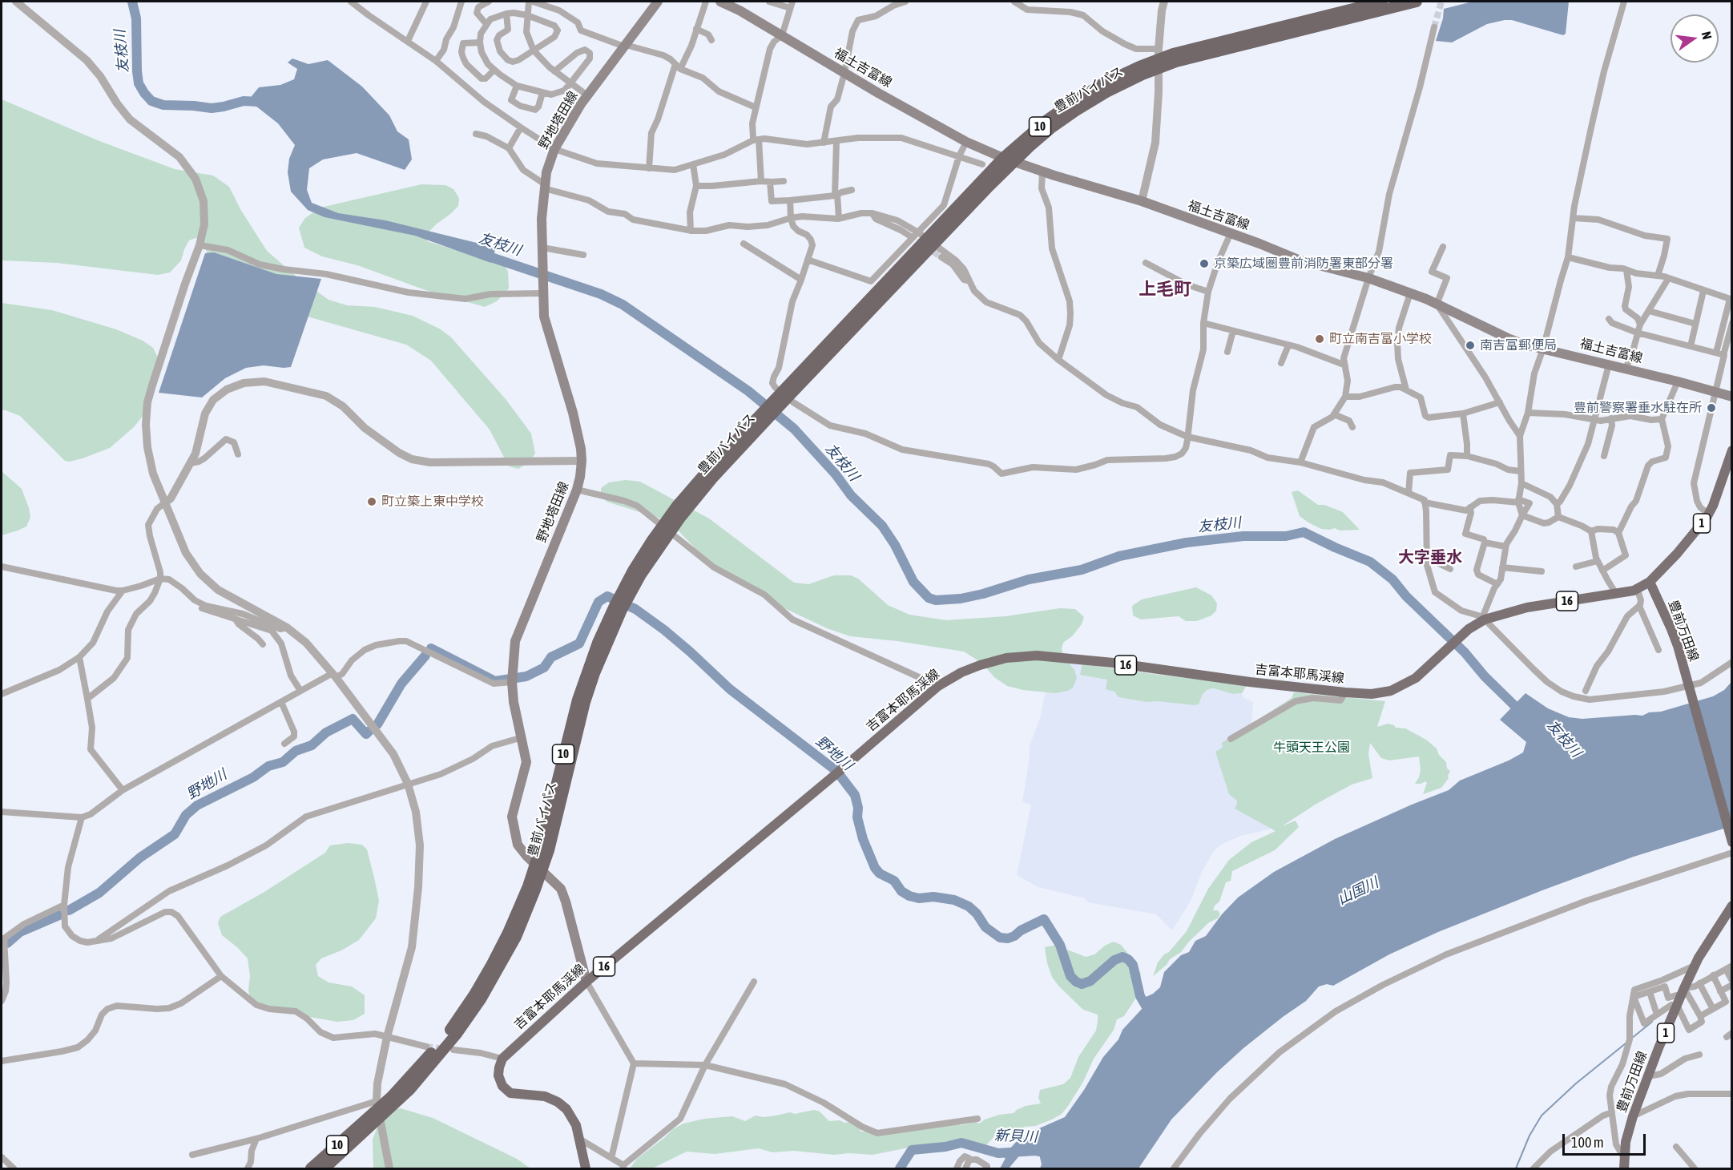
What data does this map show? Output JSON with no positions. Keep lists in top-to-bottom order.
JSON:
{
  "streets": {
    "highway": ["豊前バイパス", "10"],
    "main road": [
      "福土吉富線",
      "野地塔田線",
      "1",
      "16",
      "豊前万田線",
      "吉富本耶馬渓線"
    ]
  },
  "crossings": [
    ["福土吉富線", "豊前バイパス"],
    ["豊前バイパス", "野地塔田線"],
    ["野地塔田線", "吉富本耶馬渓線"],
    ["1", "豊前万田線"],
    ["1", "吉富本耶馬渓線"],
    ["豊前万田線", "吉富本耶馬渓線"]
  ],
  "districts": ["上毛町", "大字垂水"],
  "water": [
    "友枝川",
    "野地川",
    "山国川",
    "新貝川"
  ],
  "parks": ["牛頭天王公園"],
  "places": [
    "京築広域圏豊前消防署東部分署",
    "町立南吉富小学校",
    "南吉富郵便局",
    "豊前警察署垂水駐在所",
    "町立築上東中学校"
  ],
  "scale_bar": "100 m",
  "north": "right"
}
